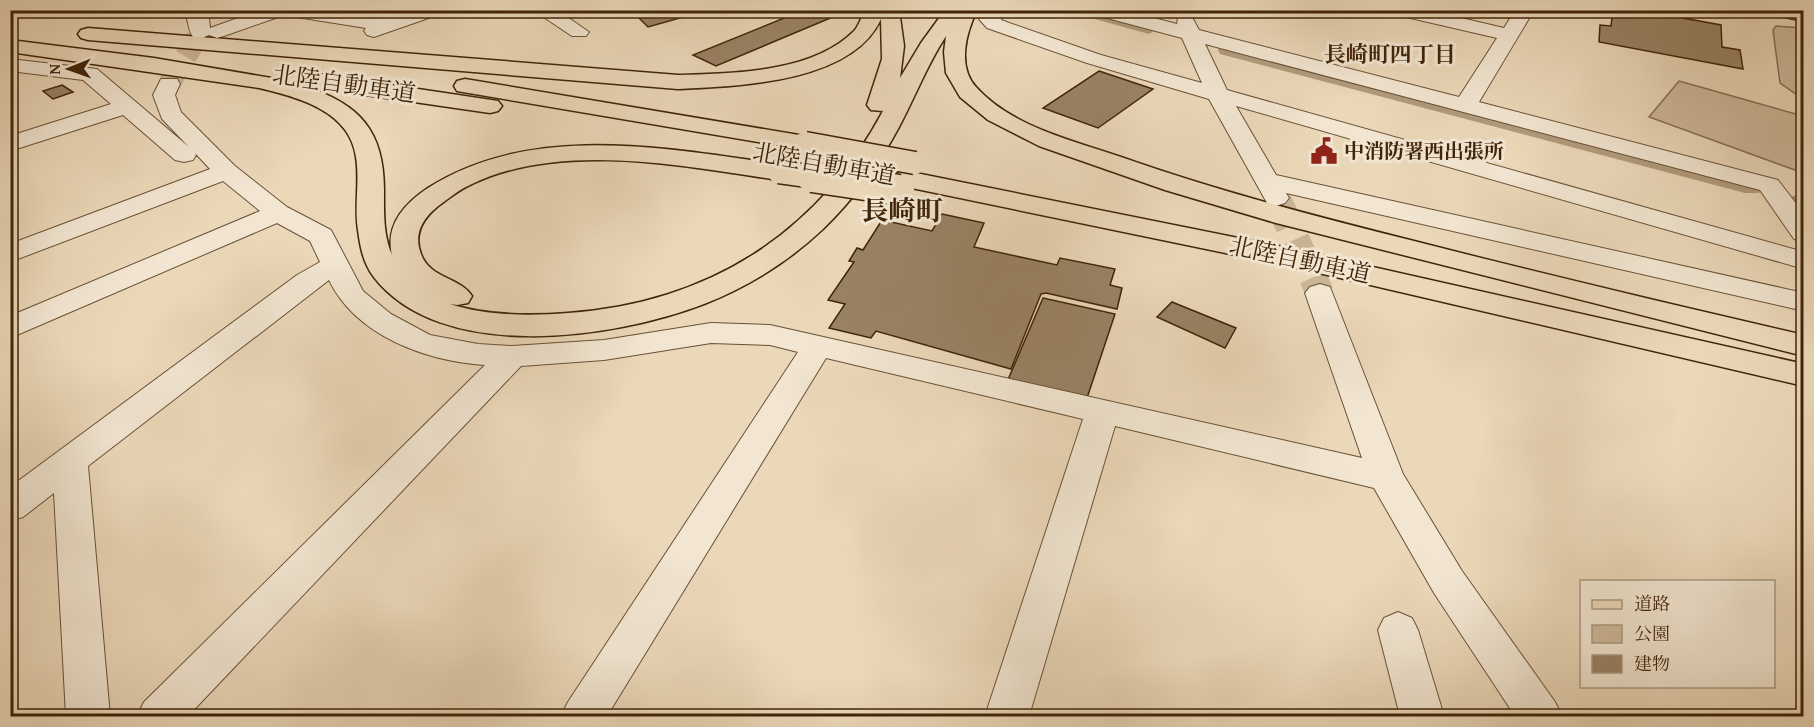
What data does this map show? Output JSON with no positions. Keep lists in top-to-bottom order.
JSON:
{
  "streets": {
    "main road": ["北陸自動車道"]
  },
  "districts": ["長崎町四丁目", "長崎町"],
  "places": {
    "public building": ["中消防署西出張所"]
  },
  "legend": ["道路", "公園", "建物"],
  "north": "left"
}
